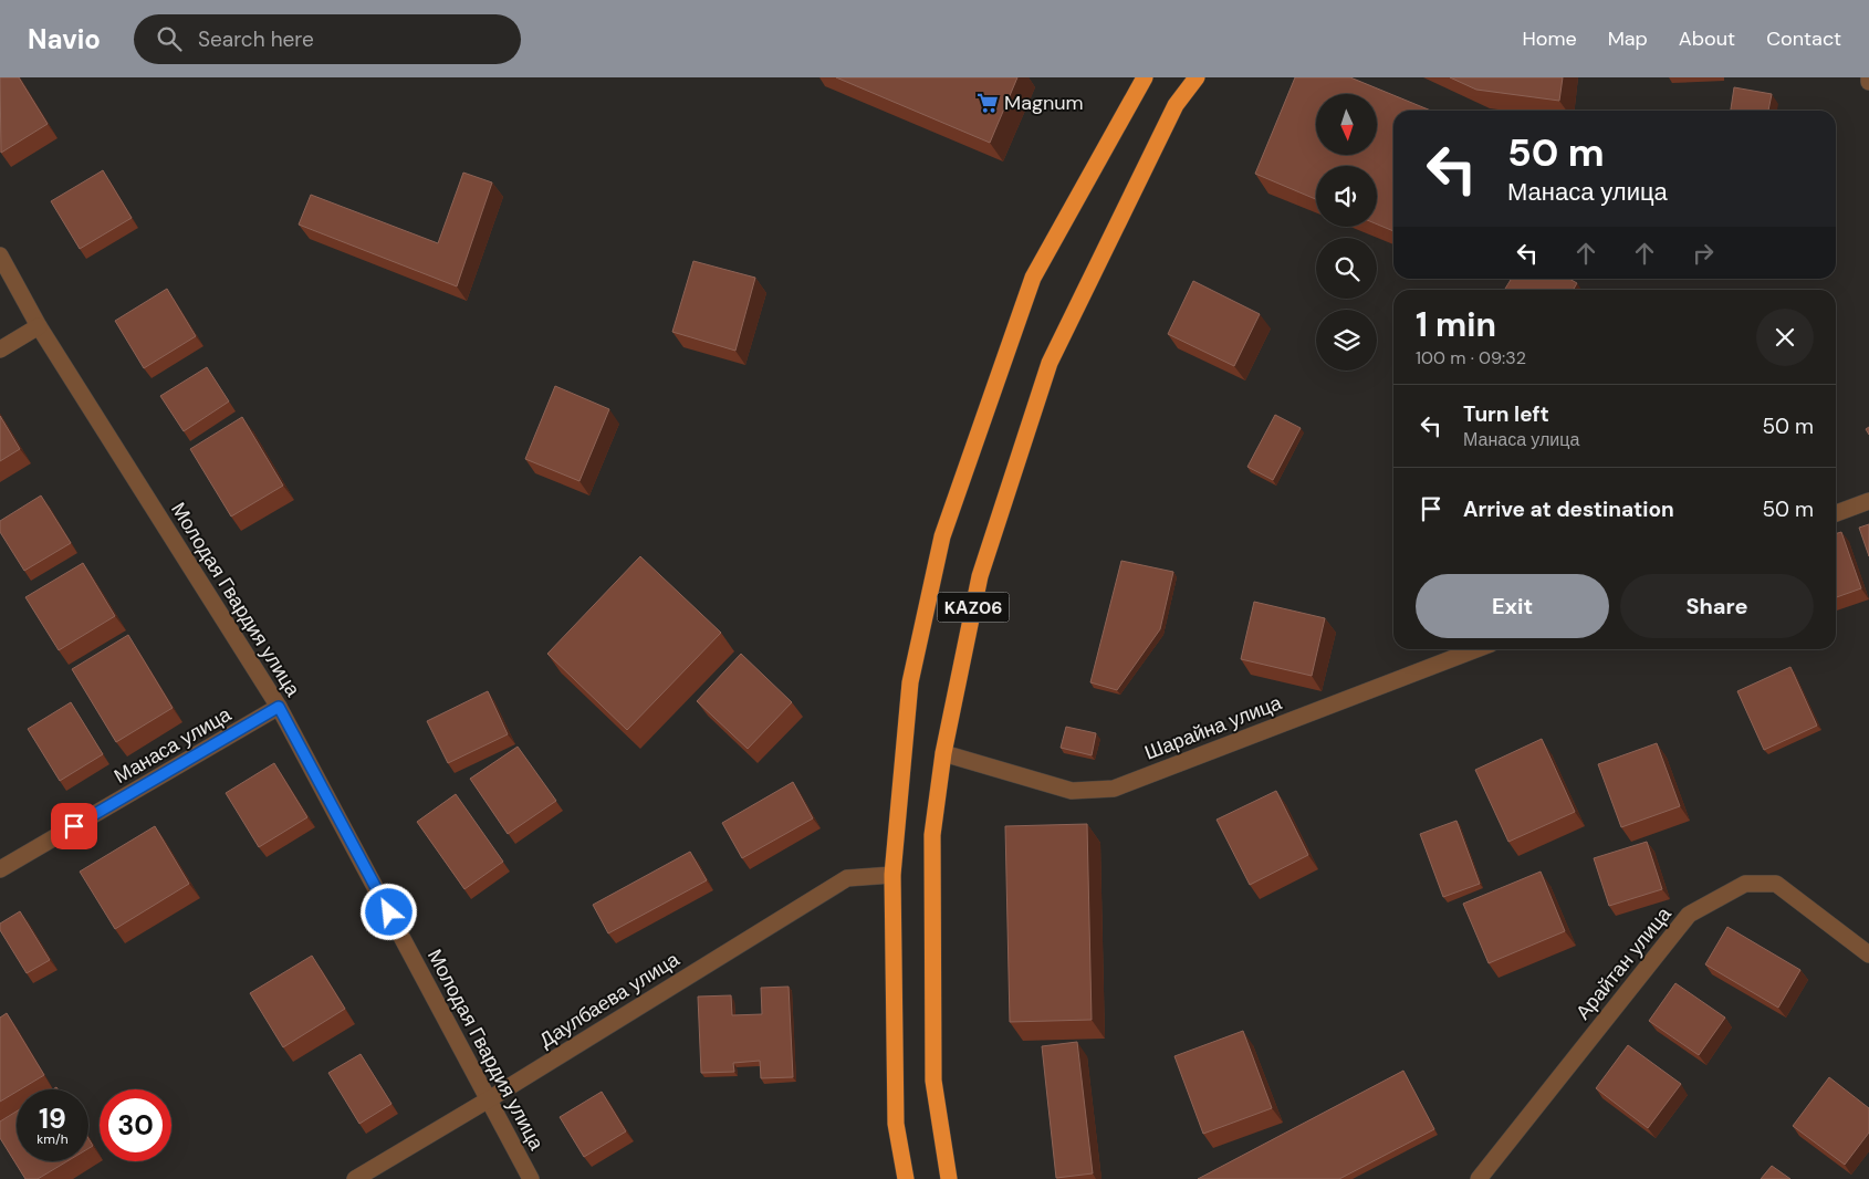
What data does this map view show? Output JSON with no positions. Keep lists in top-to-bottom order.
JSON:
{
  "streets": {
    "highway": ["KАZ06"],
    "street": [
      "Молодая Гвардия улица",
      "Шарайна улица",
      "Манаса улица",
      "Арайтан улица",
      "Даулбаева улица"
    ]
  },
  "crossings": [
    ["Молодая Гвардия улица", "Манаса улица"],
    ["Молодая Гвардия улица", "Даулбаева улица"],
    ["KАZ06", "Шарайна улица"],
    ["KАZ06", "Даулбаева улица"]
  ],
  "places": {
    "supermarket": ["Magnum"]
  },
  "north": "bottom",
  "page": {
    "header": "Navio",
    "search": "Search here",
    "nav": [
      "Home",
      "Map",
      "About",
      "Contact"
    ],
    "turn": ["50 m", "Манаса улица"],
    "heading": ["1 min", "100 m · 09:32"],
    "list": [
      {
        "name": "Turn left",
        "note": "Манаса улица",
        "value": "50 m"
      },
      {
        "name": "Arrive at destination",
        "value": "50 m"
      }
    ],
    "buttons": ["Exit", "Share"],
    "speed": "19 km/h",
    "limit": "30"
  }
}
